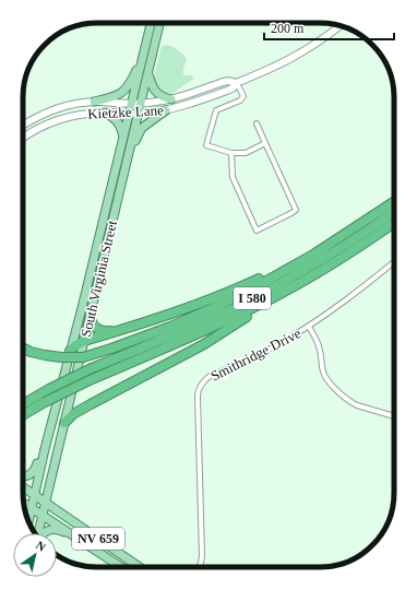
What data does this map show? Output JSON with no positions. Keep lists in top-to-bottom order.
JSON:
{
  "streets": {
    "highway": ["I 580"],
    "main road": ["Kietzke Lane", "South Virginia Street", "NV 659"],
    "street": ["Smithridge Drive"]
  },
  "crossings": [
    ["Kietzke Lane", "South Virginia Street"],
    ["South Virginia Street", "NV 659"]
  ],
  "scale_bar": "200 m",
  "north": "top right"
}
